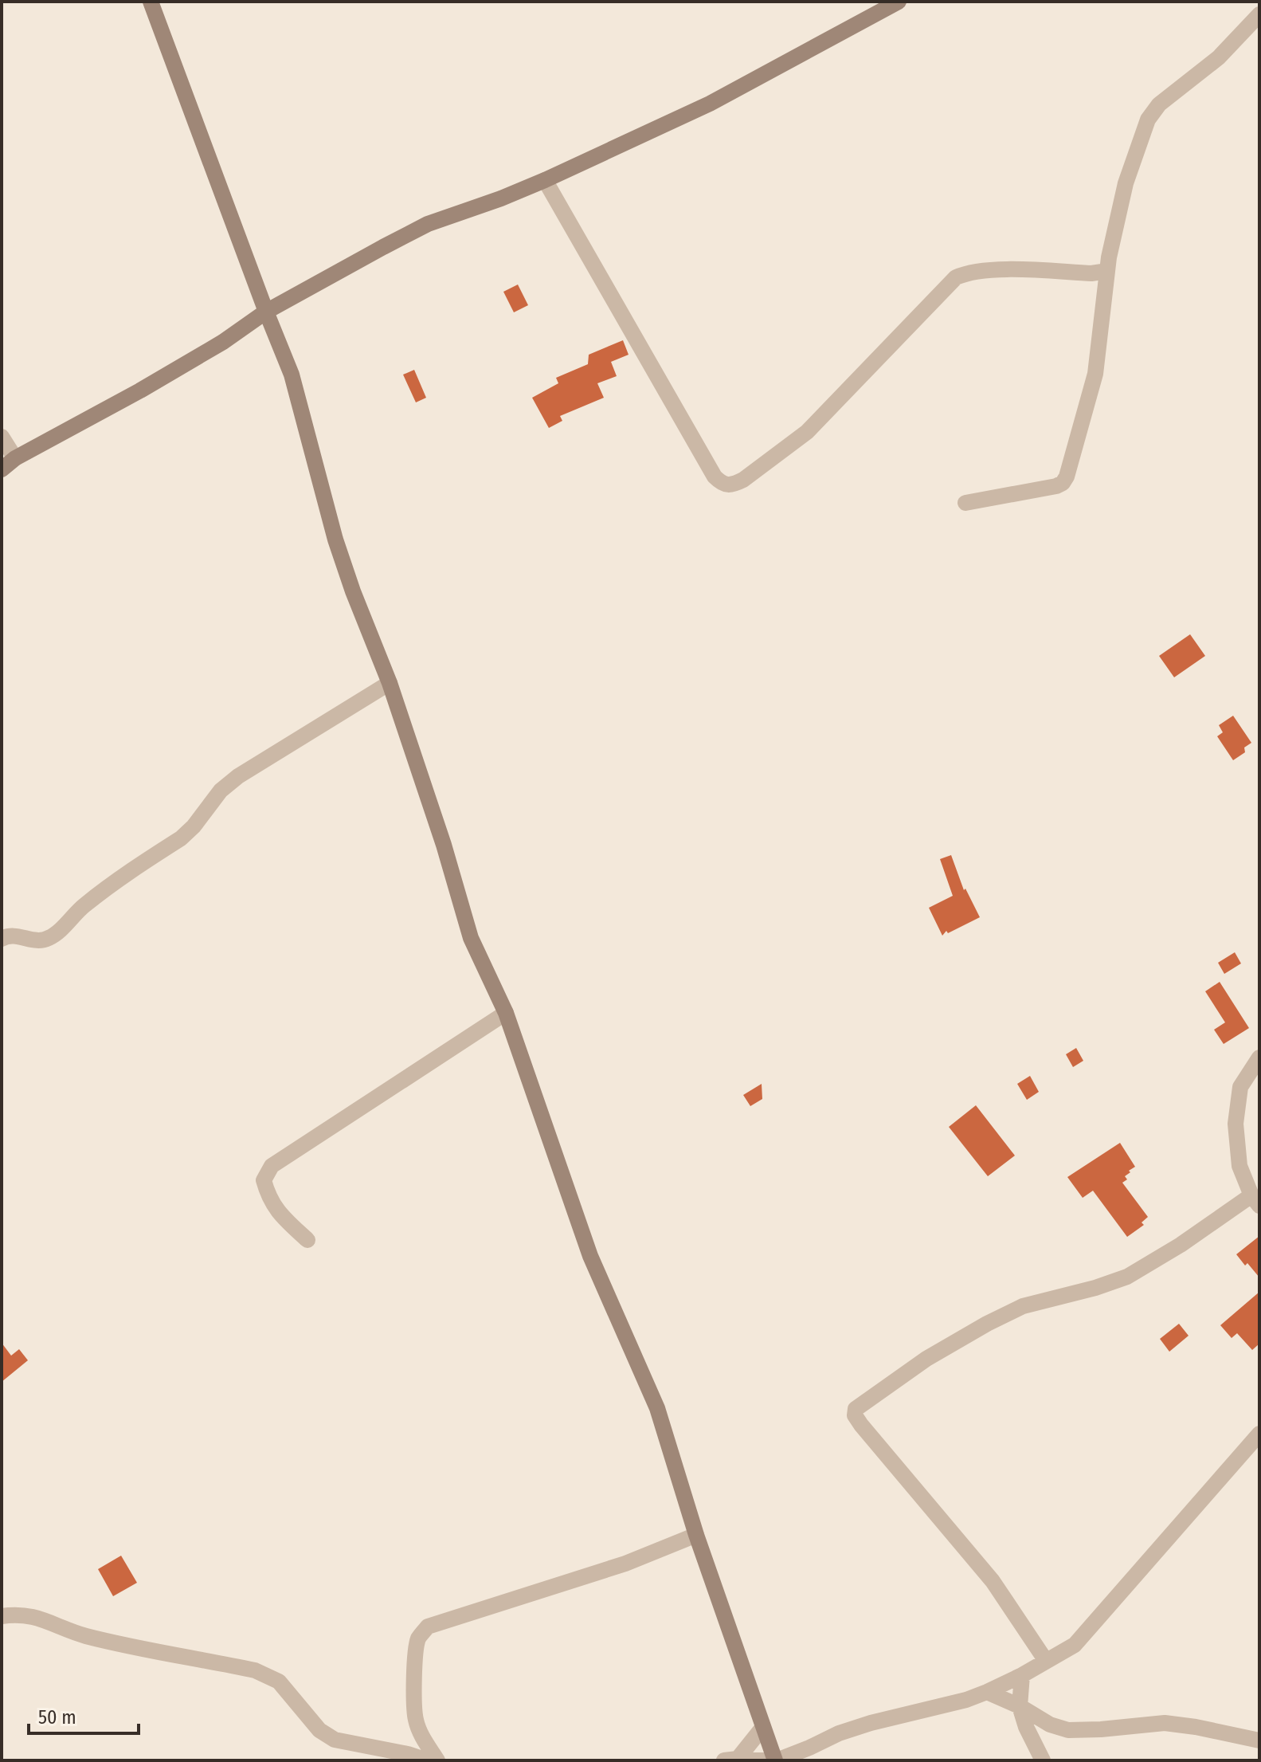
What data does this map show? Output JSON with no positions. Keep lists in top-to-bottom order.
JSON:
{
  "scale_bar": "50 m"
}
